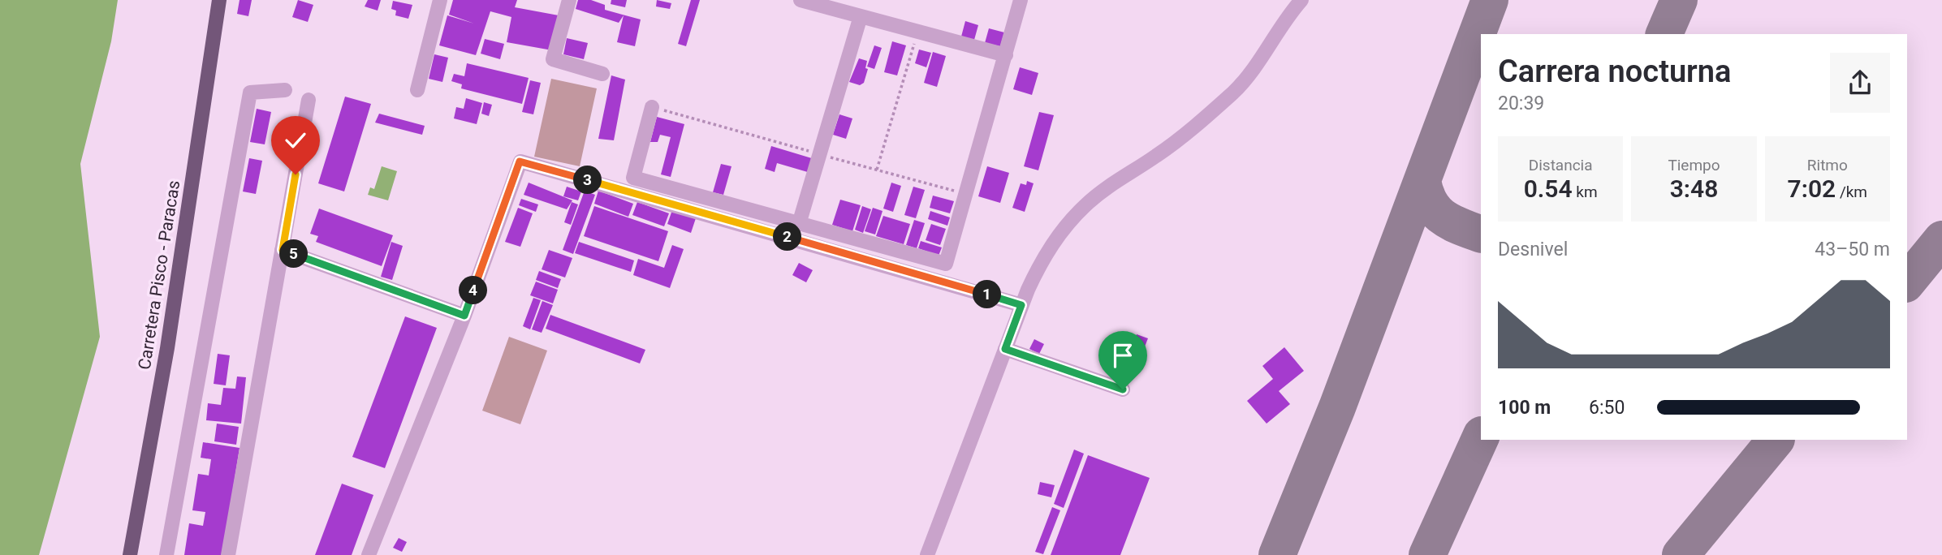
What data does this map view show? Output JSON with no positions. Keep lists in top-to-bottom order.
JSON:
{
  "streets": {
    "main road": ["Carretera Pisco - Paracas"]
  },
  "page": {
    "heading": ["Carrera nocturna", "20:39"],
    "stats": [
      ["Distancia", "0.54 km"],
      ["Tiempo", "3:48"],
      ["Ritmo", "7:02 /km"]
    ],
    "pins": [
      "3",
      "2",
      "5",
      "4",
      "1"
    ],
    "chart": ["Desnivel", "43–50 m"],
    "list": [
      {
        "name": "100 m",
        "note": "6:50"
      }
    ]
  }
}
